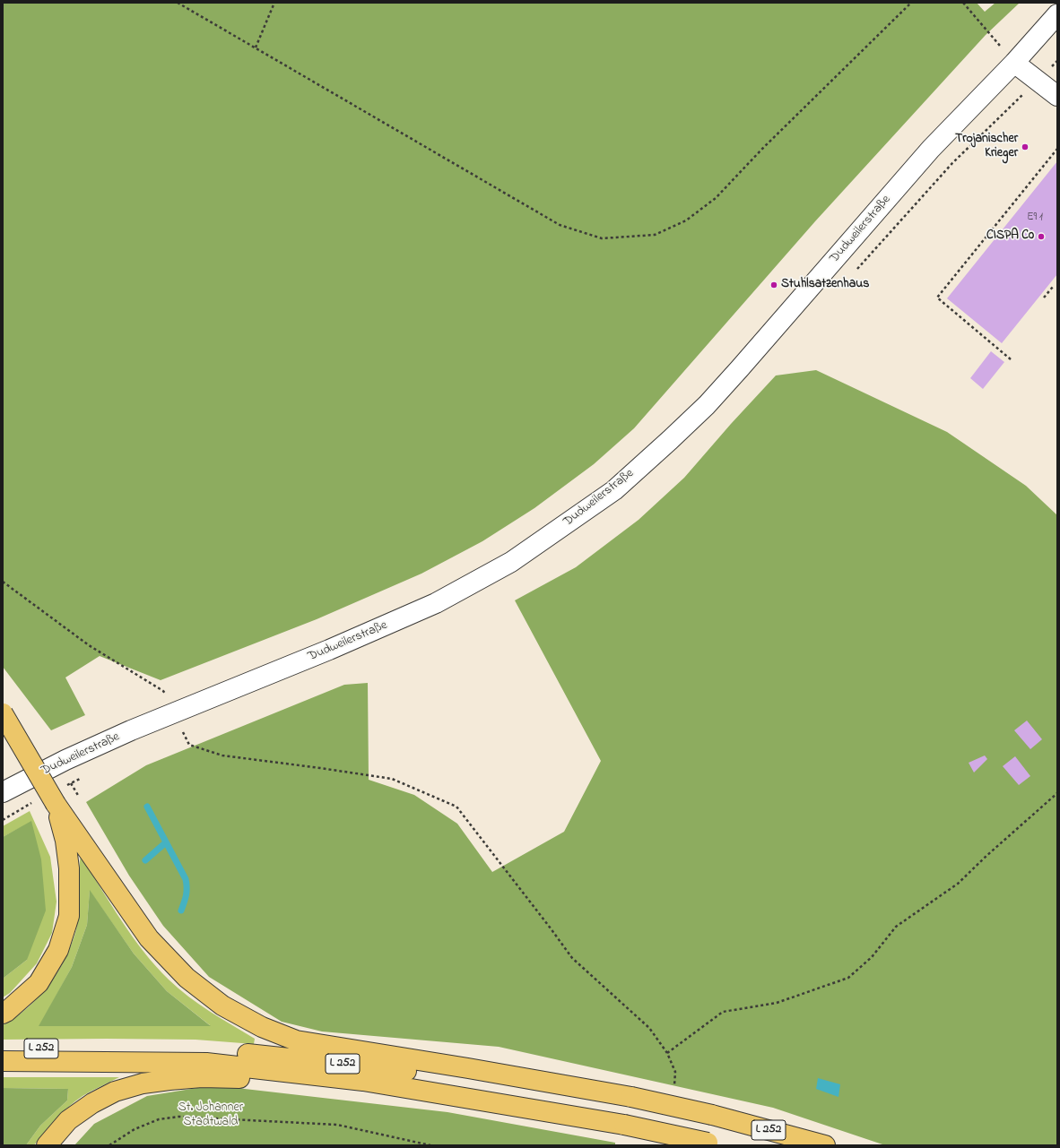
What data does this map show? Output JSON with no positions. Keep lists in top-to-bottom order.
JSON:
{
  "streets": {
    "highway": ["L 252"],
    "street": ["Dudweilerstraße"]
  },
  "parks": ["St. Johanner Stadtwald"],
  "places": ["Trojanischer Krieger", "CISPA C0", "Stuhlsatzenhaus"],
  "house_numbers": ["E9 1"]
}
